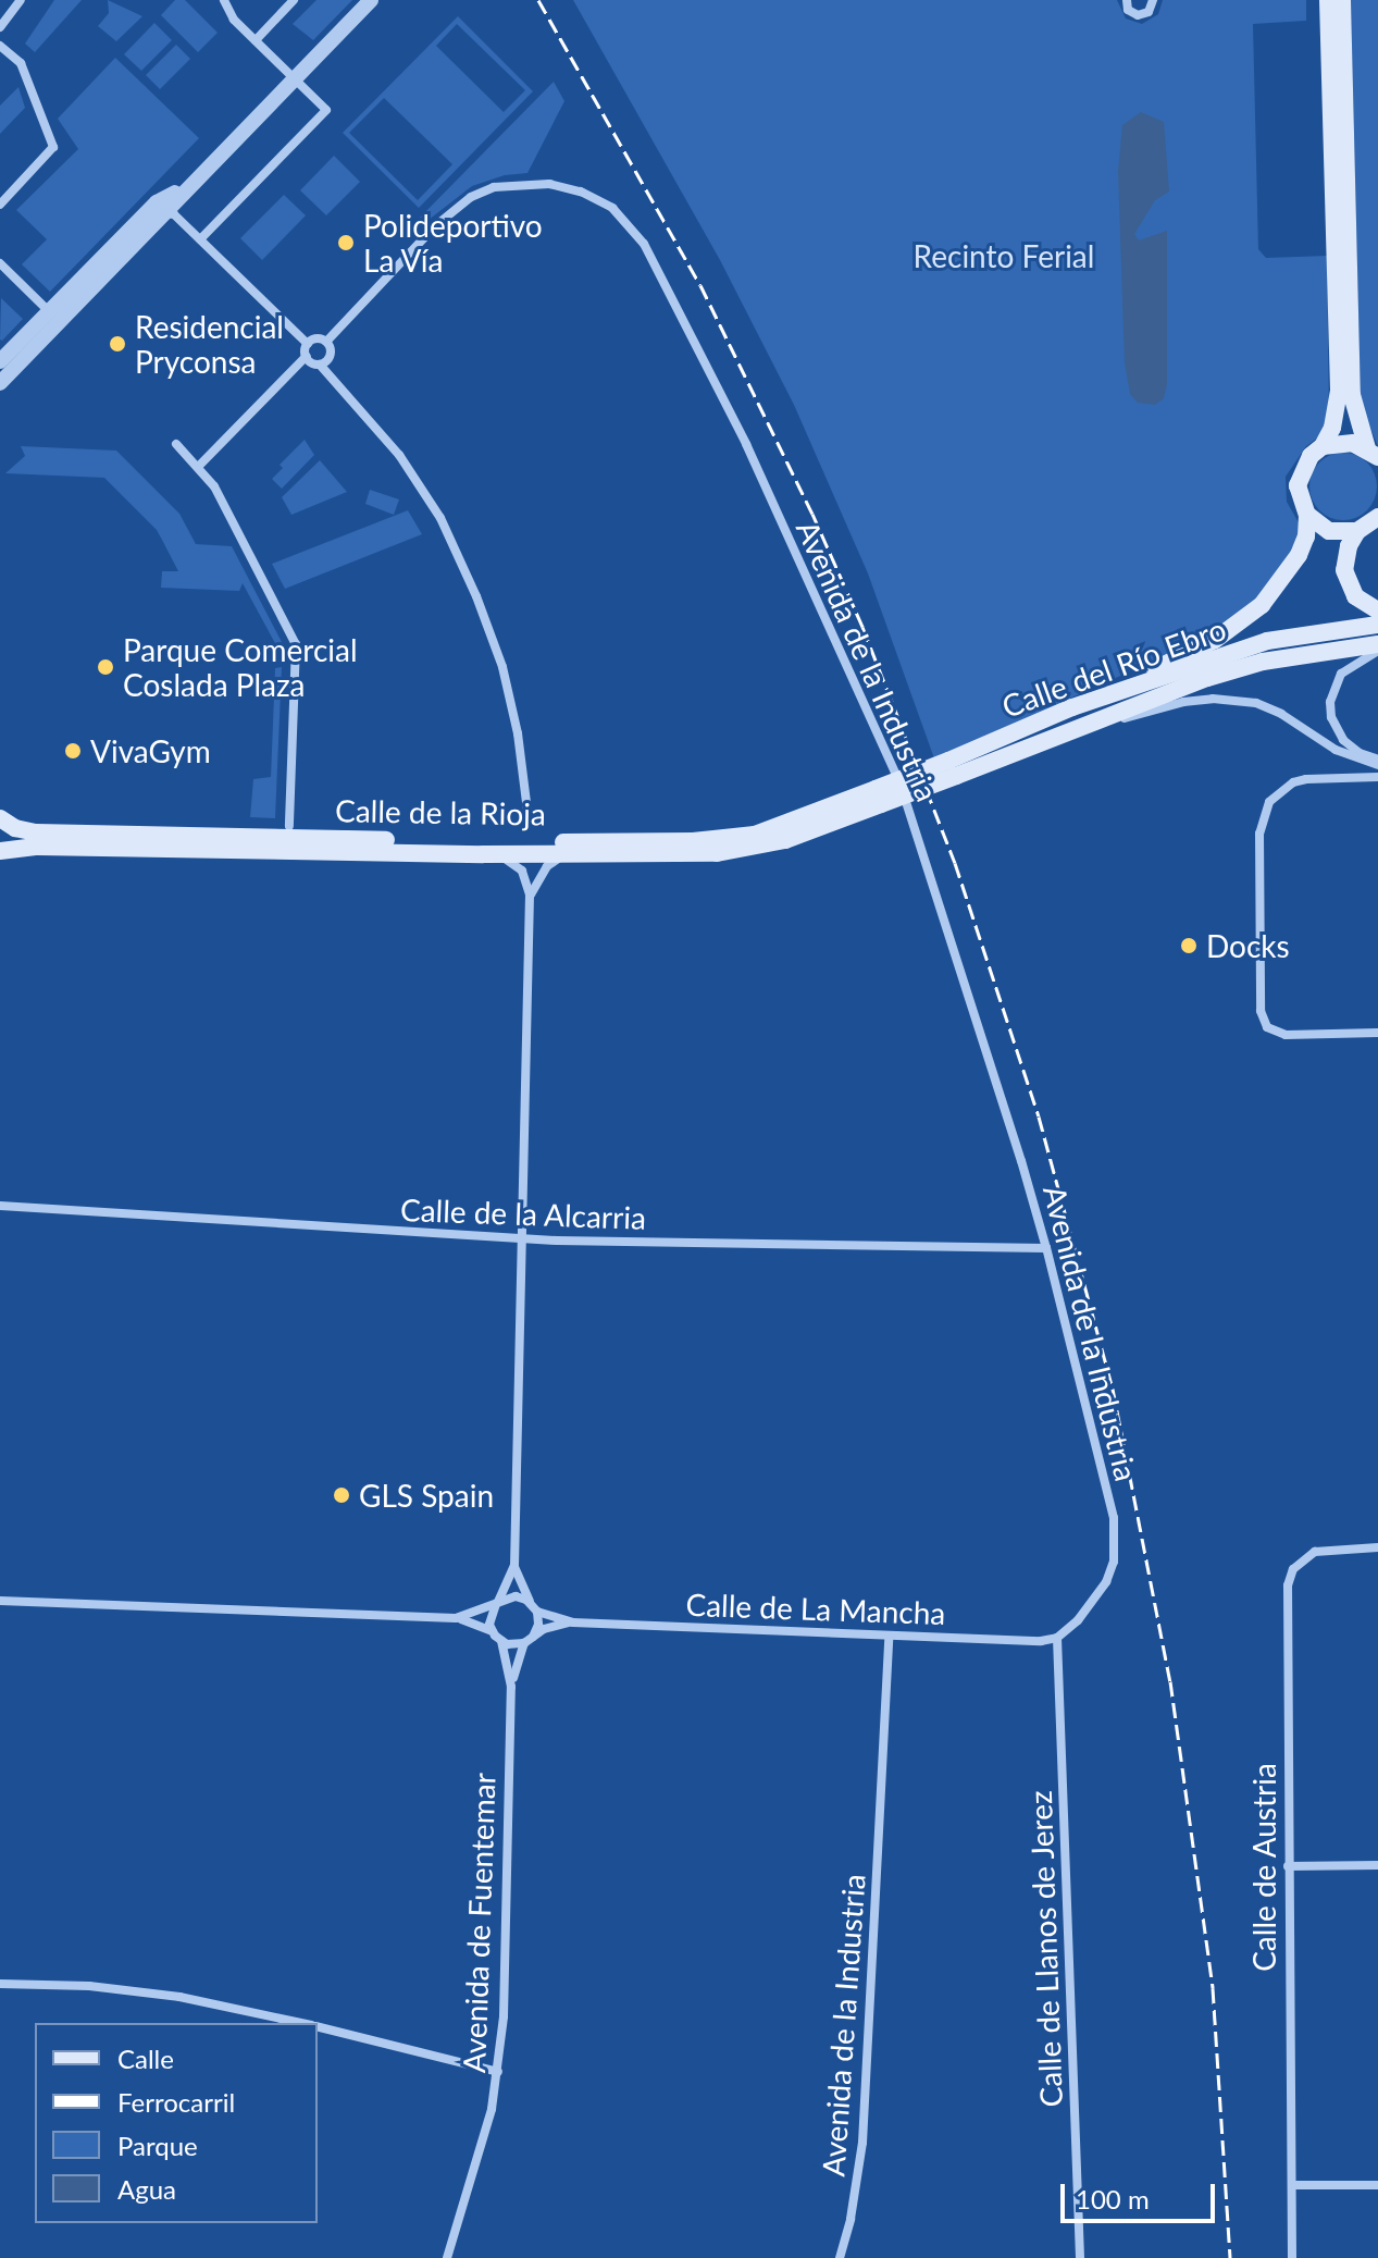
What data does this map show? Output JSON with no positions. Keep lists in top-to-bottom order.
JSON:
{
  "streets": {
    "main road": ["Calle del Río Ebro", "Calle de la Rioja"],
    "street": [
      "Avenida de la Industria",
      "Calle de la Alcarria",
      "Calle de La Mancha",
      "Calle de Austria",
      "Avenida de Fuentemar",
      "Calle de Llanos de Jerez"
    ]
  },
  "crossings": [
    ["Avenida de la Industria", "Calle de la Alcarria"],
    ["Avenida de la Industria", "Calle de La Mancha"],
    ["Avenida de la Industria", "Calle de Llanos de Jerez"],
    ["Calle del Río Ebro", "Calle de la Rioja"],
    ["Calle de La Mancha", "Avenida de Fuentemar"],
    ["Calle de La Mancha", "Calle de Llanos de Jerez"]
  ],
  "parks": ["Recinto Ferial"],
  "places": [
    "Polideportivo La Vía",
    "Residencial Pryconsa",
    "Parque Comercial Coslada Plaza",
    "VivaGym",
    "Docks",
    "GLS Spain"
  ],
  "legend": [
    "Calle",
    "Ferrocarril",
    "Parque",
    "Agua"
  ],
  "scale_bar": "100 m"
}
